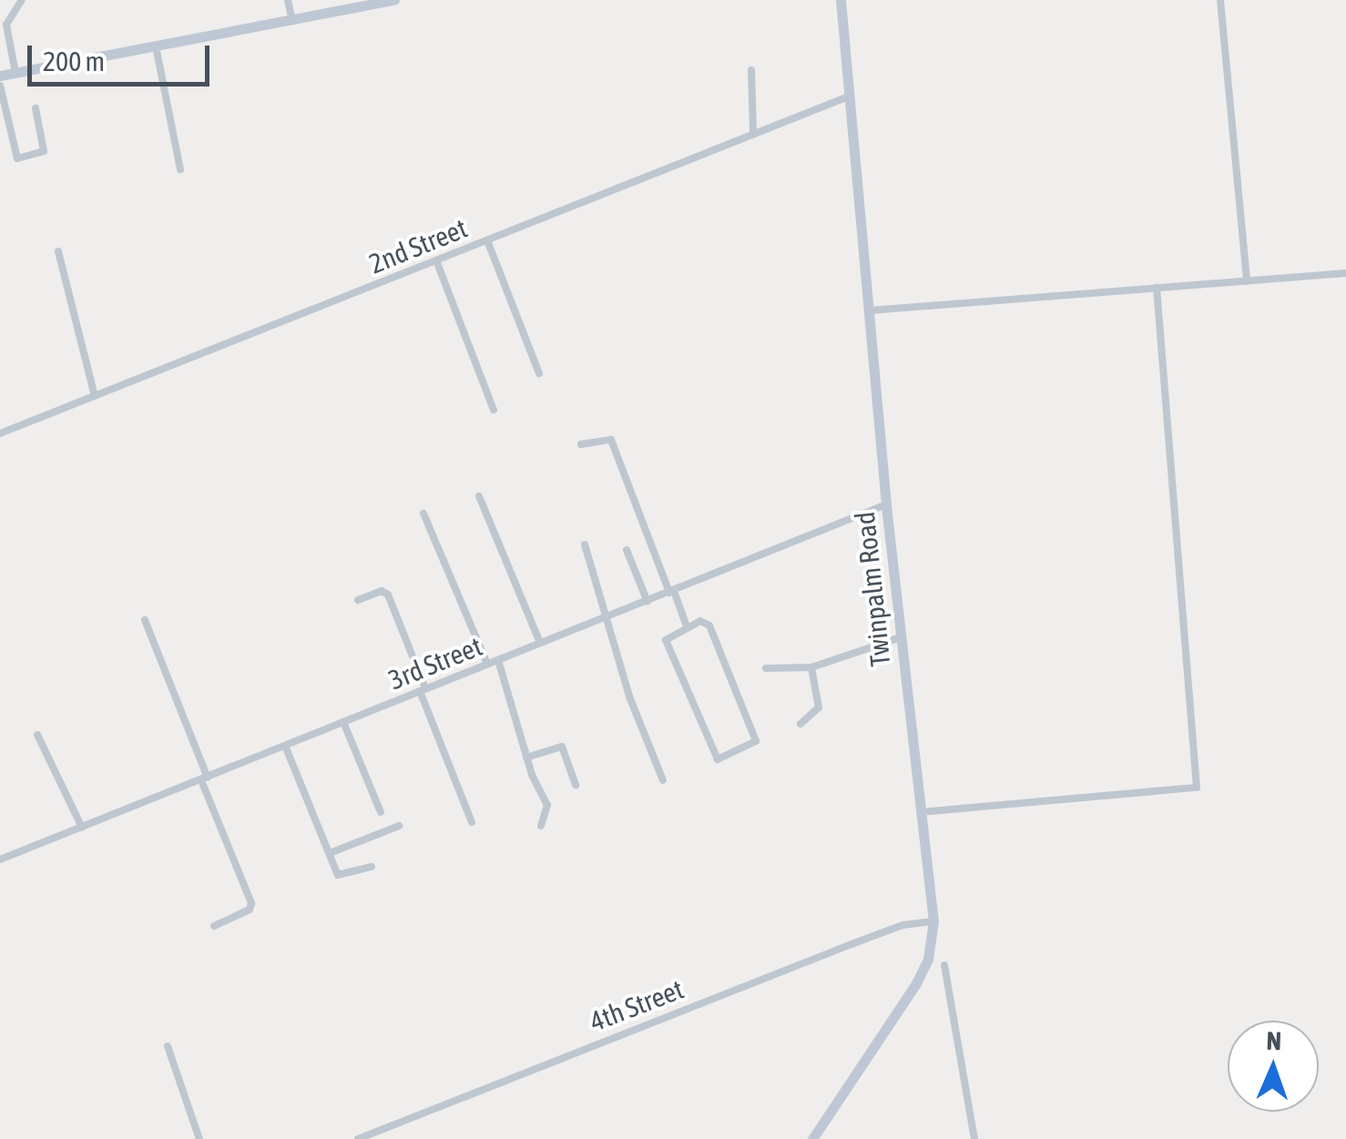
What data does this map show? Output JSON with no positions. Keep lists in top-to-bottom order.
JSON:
{
  "streets": {
    "main road": ["Twinpalm Road"],
    "street": ["2nd Street", "3rd Street", "4th Street"]
  },
  "crossings": [
    ["2nd Street", "Twinpalm Road"],
    ["Twinpalm Road", "3rd Street"],
    ["Twinpalm Road", "4th Street"]
  ],
  "scale_bar": "200 m",
  "north": "top"
}
